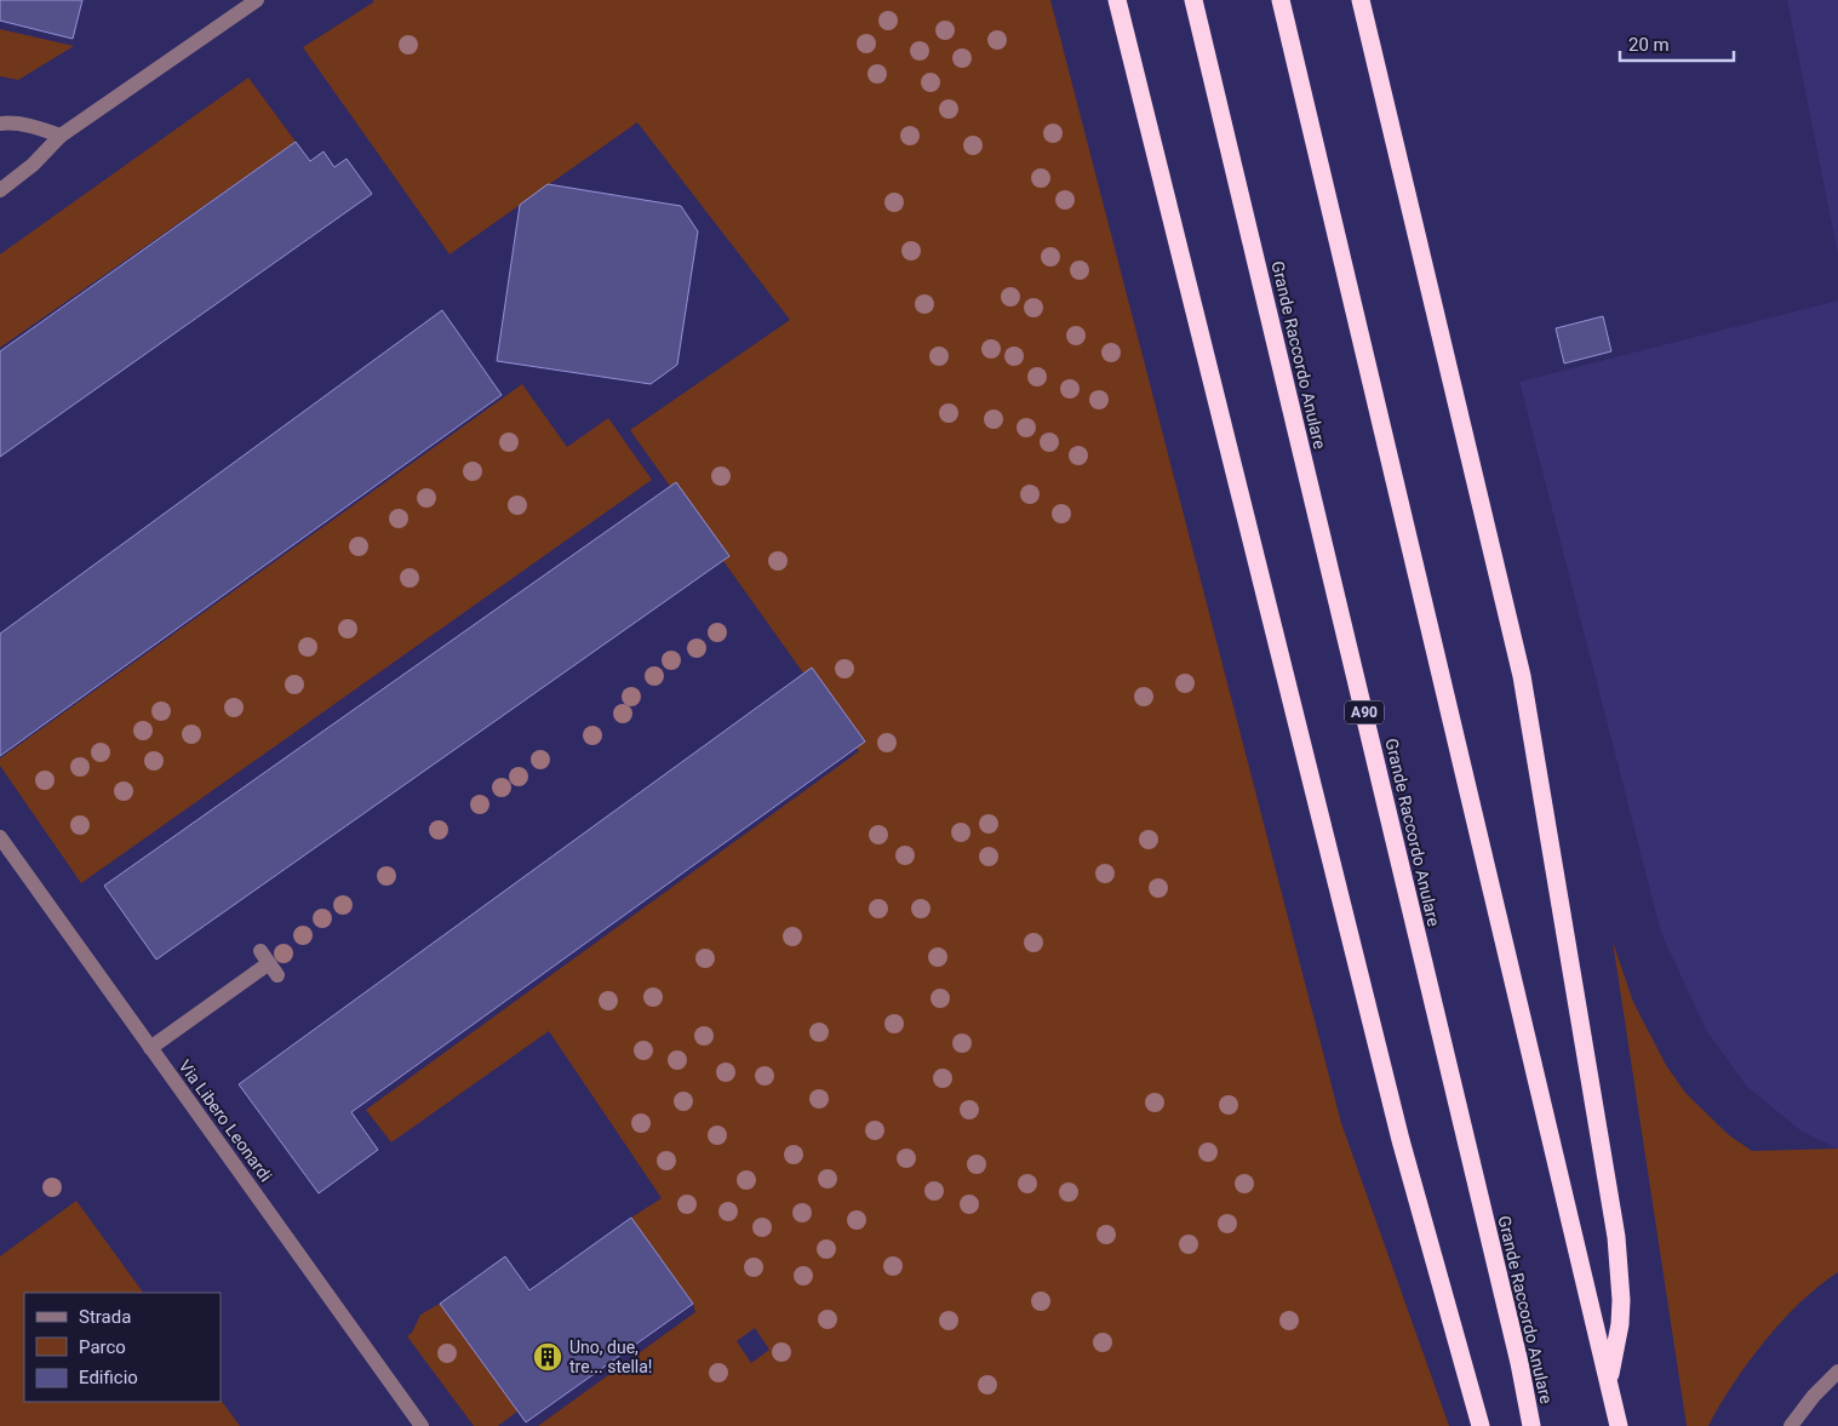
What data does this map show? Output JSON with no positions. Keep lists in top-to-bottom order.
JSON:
{
  "streets": {
    "highway": ["Grande Raccordo Anulare", "A90"],
    "street": ["Via Libero Leonardi"]
  },
  "places": {
    "building": ["Uno, due, tre... stella!"]
  },
  "legend": ["Strada", "Parco", "Edificio"],
  "scale_bar": "20 m"
}
